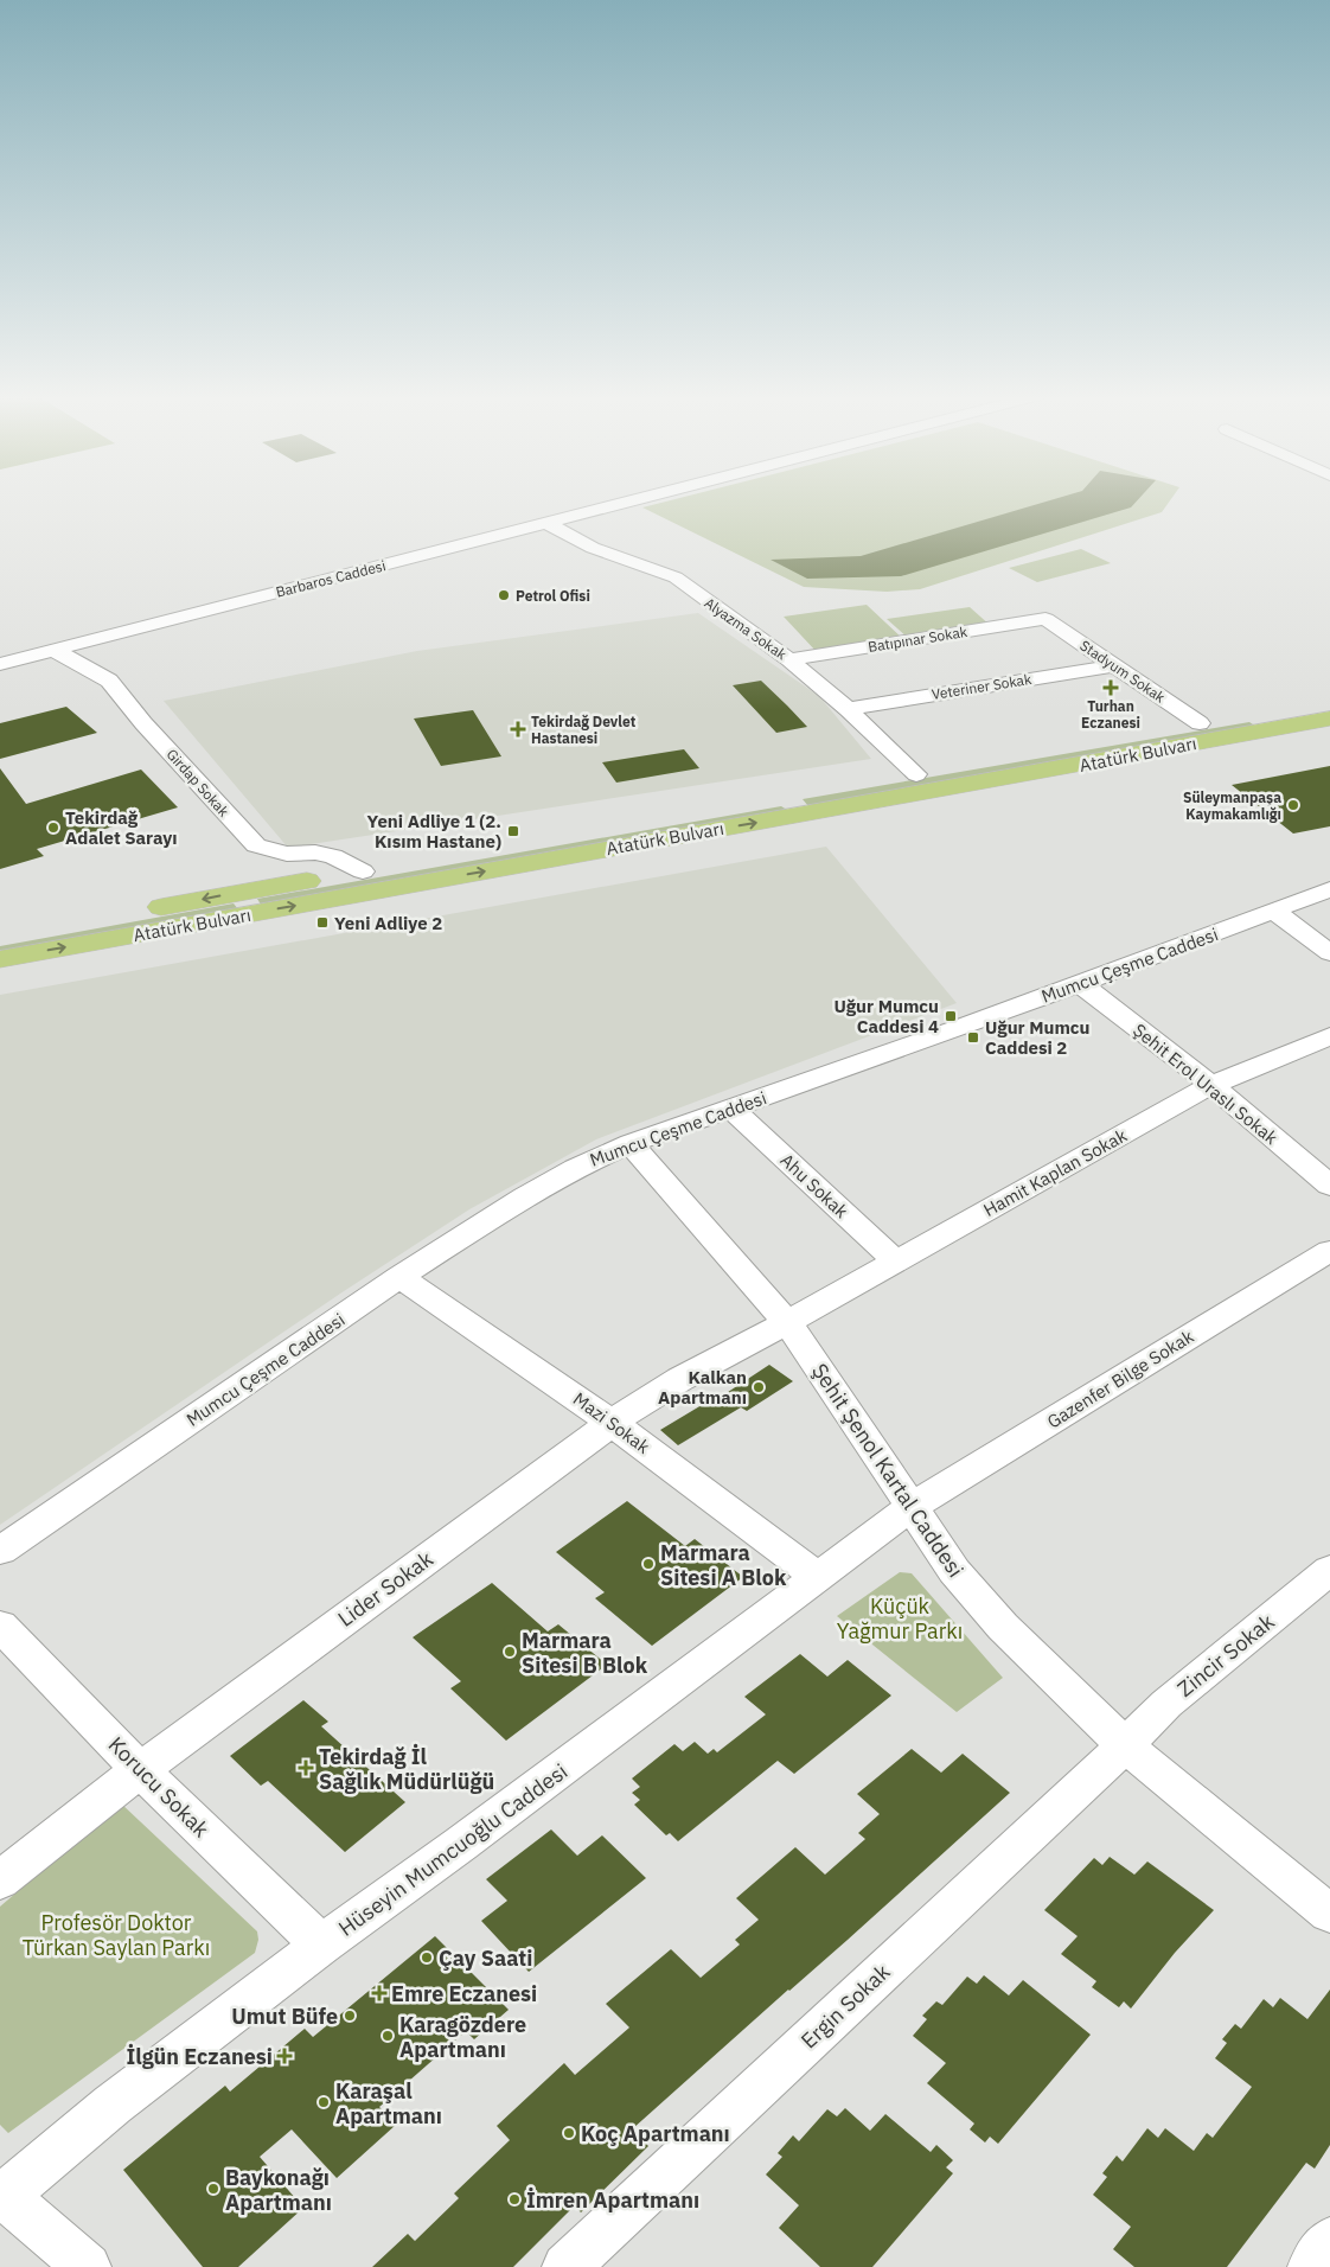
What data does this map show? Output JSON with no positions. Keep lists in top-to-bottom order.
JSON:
{
  "streets": {
    "main road": ["Atatürk Bulvarı"],
    "street": [
      "Barbaros Caddesi",
      "Alyazma Sokak",
      "Batıpınar Sokak",
      "Stadyum Sokak",
      "Veteriner Sokak",
      "Girdap Sokak",
      "Mumcu Çeşme Caddesi",
      "Şehit Erol Uraslı Sokak",
      "Hamit Kaplan Sokak",
      "Ahu Sokak",
      "Gazenfer Bilge Sokak",
      "Mazi Sokak",
      "Şehit Şenol Kartal Caddesi",
      "Lider Sokak",
      "Zincir Sokak",
      "Korucu Sokak",
      "Hüseyin Mumcuoğlu Caddesi",
      "Ergin Sokak"
    ]
  },
  "crossings": [
    ["Barbaros Caddesi", "Alyazma Sokak"],
    ["Barbaros Caddesi", "Girdap Sokak"],
    ["Alyazma Sokak", "Batıpınar Sokak"],
    ["Alyazma Sokak", "Veteriner Sokak"],
    ["Alyazma Sokak", "Atatürk Bulvarı"],
    ["Batıpınar Sokak", "Stadyum Sokak"],
    ["Stadyum Sokak", "Veteriner Sokak"],
    ["Stadyum Sokak", "Atatürk Bulvarı"],
    ["Atatürk Bulvarı", "Girdap Sokak"],
    ["Mumcu Çeşme Caddesi", "Şehit Erol Uraslı Sokak"],
    ["Mumcu Çeşme Caddesi", "Ahu Sokak"],
    ["Mumcu Çeşme Caddesi", "Mazi Sokak"],
    ["Mumcu Çeşme Caddesi", "Şehit Şenol Kartal Caddesi"],
    ["Şehit Erol Uraslı Sokak", "Hamit Kaplan Sokak"],
    ["Hamit Kaplan Sokak", "Ahu Sokak"],
    ["Hamit Kaplan Sokak", "Şehit Şenol Kartal Caddesi"],
    ["Hamit Kaplan Sokak", "Lider Sokak"],
    ["Gazenfer Bilge Sokak", "Şehit Şenol Kartal Caddesi"],
    ["Gazenfer Bilge Sokak", "Hüseyin Mumcuoğlu Caddesi"],
    ["Mazi Sokak", "Lider Sokak"],
    ["Mazi Sokak", "Hüseyin Mumcuoğlu Caddesi"],
    ["Şehit Şenol Kartal Caddesi", "Lider Sokak"],
    ["Şehit Şenol Kartal Caddesi", "Zincir Sokak"],
    ["Şehit Şenol Kartal Caddesi", "Hüseyin Mumcuoğlu Caddesi"],
    ["Şehit Şenol Kartal Caddesi", "Ergin Sokak"],
    ["Lider Sokak", "Korucu Sokak"],
    ["Zincir Sokak", "Ergin Sokak"],
    ["Korucu Sokak", "Hüseyin Mumcuoğlu Caddesi"]
  ],
  "parks": ["Küçük Yağmur Parkı", "Profesör Doktor Türkan Saylan Parkı"],
  "places": {
    "other": [
      "Petrol Ofisi",
      "Süleymanpaşa Kaymakamlığı",
      "Tekirdağ Adalet Sarayı",
      "Kalkan Apartmanı",
      "Marmara Sitesi A Blok",
      "Marmara Sitesi B Blok",
      "Çay Saati",
      "Umut Büfe",
      "Karagözdere Apartmanı",
      "Karaşal Apartmanı",
      "Koç Apartmanı",
      "Baykonağı Apartmanı",
      "İmren Apartmanı"
    ],
    "health": [
      "Turhan Eczanesi",
      "Tekirdağ Devlet Hastanesi",
      "Tekirdağ İl Sağlık Müdürlüğü",
      "Emre Eczanesi",
      "İlgün Eczanesi"
    ],
    "transit": [
      "Yeni Adliye 1 (2. Kısım Hastane)",
      "Yeni Adliye 2",
      "Uğur Mumcu Caddesi 4",
      "Uğur Mumcu Caddesi 2"
    ]
  }
}
